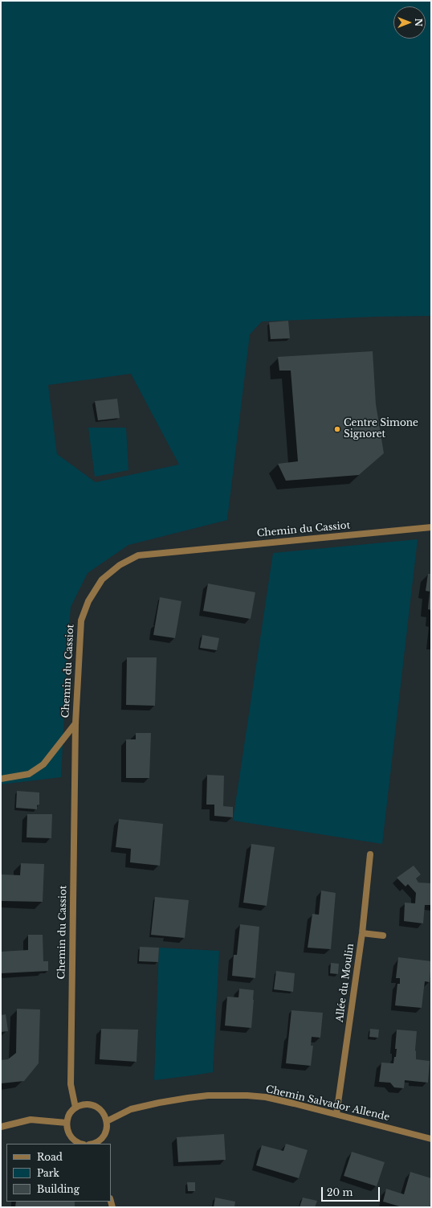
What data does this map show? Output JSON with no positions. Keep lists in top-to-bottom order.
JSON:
{
  "streets": {
    "street": ["Chemin du Cassiot", "Allée du Moulin", "Chemin Salvador Allende"]
  },
  "crossings": [
    ["Allée du Moulin", "Chemin Salvador Allende"]
  ],
  "places": ["Centre Simone Signoret"],
  "legend": ["Road", "Park", "Building"],
  "scale_bar": "20 m",
  "north": "right"
}
